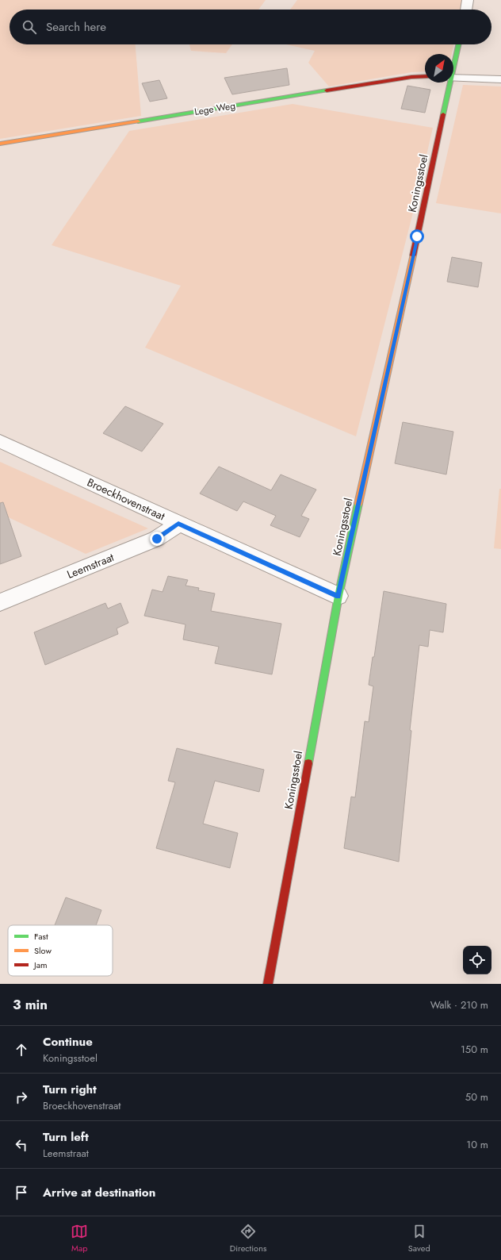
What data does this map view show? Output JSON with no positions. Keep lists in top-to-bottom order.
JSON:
{
  "streets": {
    "street": [
      "Lege Weg",
      "Koningsstoel",
      "Broeckhovenstraat",
      "Leemstraat"
    ]
  },
  "crossings": [
    ["Koningsstoel", "Broeckhovenstraat"],
    ["Broeckhovenstraat", "Leemstraat"]
  ],
  "legend": ["Fast", "Slow", "Jam"],
  "north": "top right",
  "page": {
    "search": "Search here",
    "heading": ["3 min", "Walk · 210 m"],
    "list": [
      ["Continue", "Koningsstoel", "150 m"],
      ["Turn right", "Broeckhovenstraat", "50 m"],
      ["Turn left", "Leemstraat", "10 m"],
      "Arrive at destination"
    ],
    "nav": ["Map", "Directions", "Saved"]
  }
}
